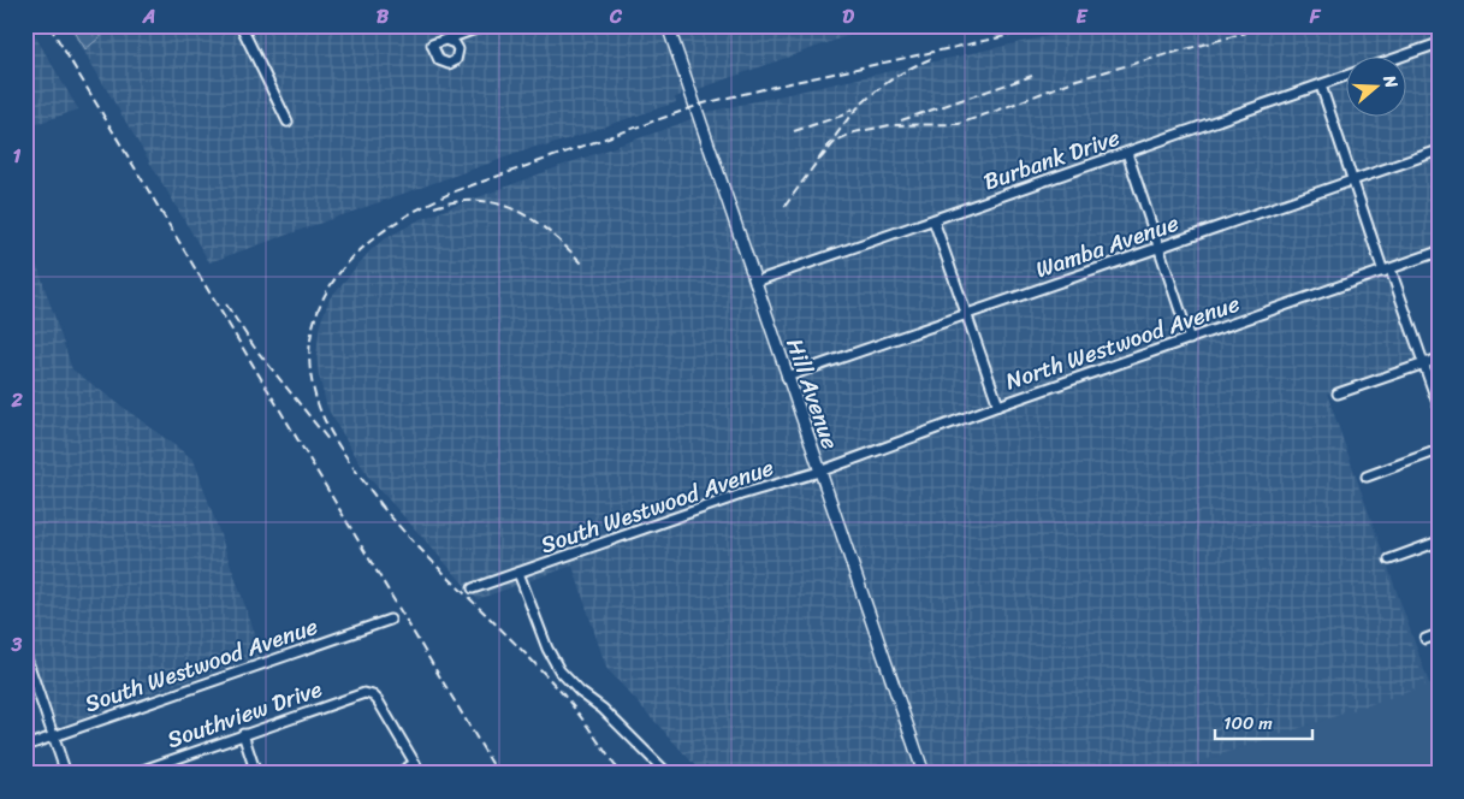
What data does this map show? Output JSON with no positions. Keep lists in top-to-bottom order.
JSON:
{
  "streets": {
    "main road": ["Hill Avenue"],
    "street": [
      "Burbank Drive",
      "Wamba Avenue",
      "North Westwood Avenue",
      "South Westwood Avenue",
      "Southview Drive"
    ]
  },
  "crossings": [
    ["Burbank Drive", "Hill Avenue"],
    ["Wamba Avenue", "Hill Avenue"],
    ["North Westwood Avenue", "Hill Avenue"],
    ["North Westwood Avenue", "South Westwood Avenue"],
    ["Hill Avenue", "South Westwood Avenue"]
  ],
  "scale_bar": "100 m",
  "north": "right",
  "grid": {
    "columns": [
      "A",
      "B",
      "C",
      "D",
      "E",
      "F"
    ],
    "rows": ["1", "2", "3"]
  }
}
